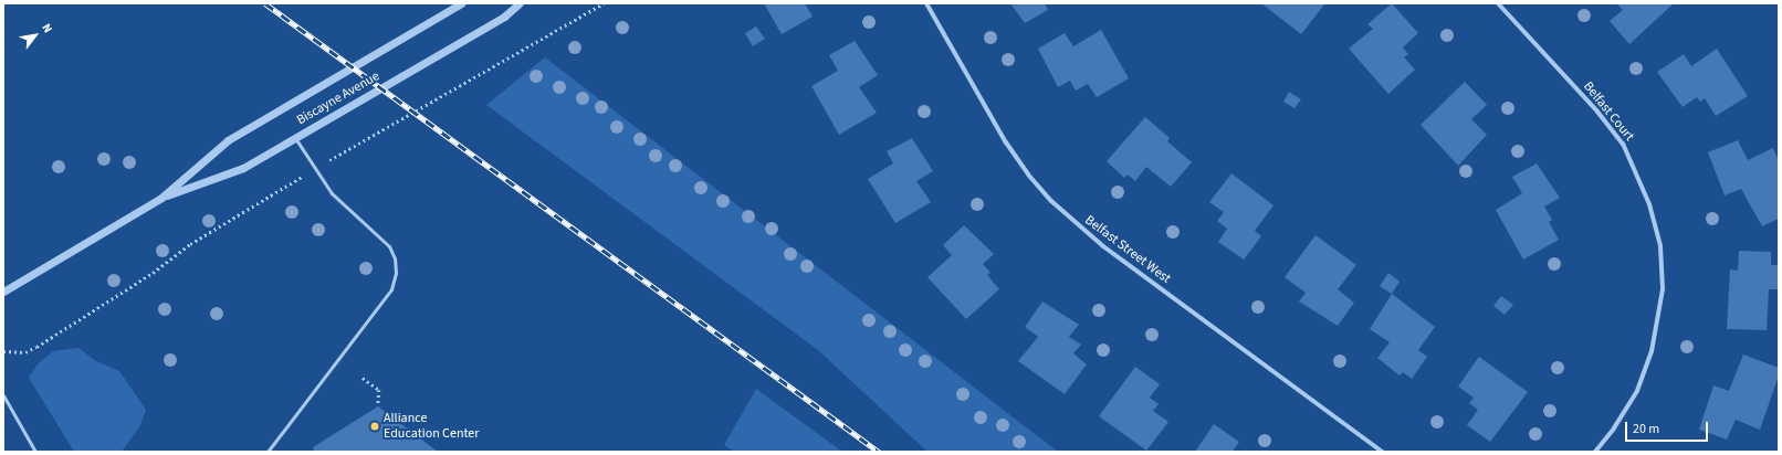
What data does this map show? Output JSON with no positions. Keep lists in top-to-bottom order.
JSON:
{
  "streets": {
    "street": ["Biscayne Avenue", "Belfast Court", "Belfast Street West"]
  },
  "places": ["Alliance Education Center"],
  "scale_bar": "20 m",
  "north": "top right"
}
